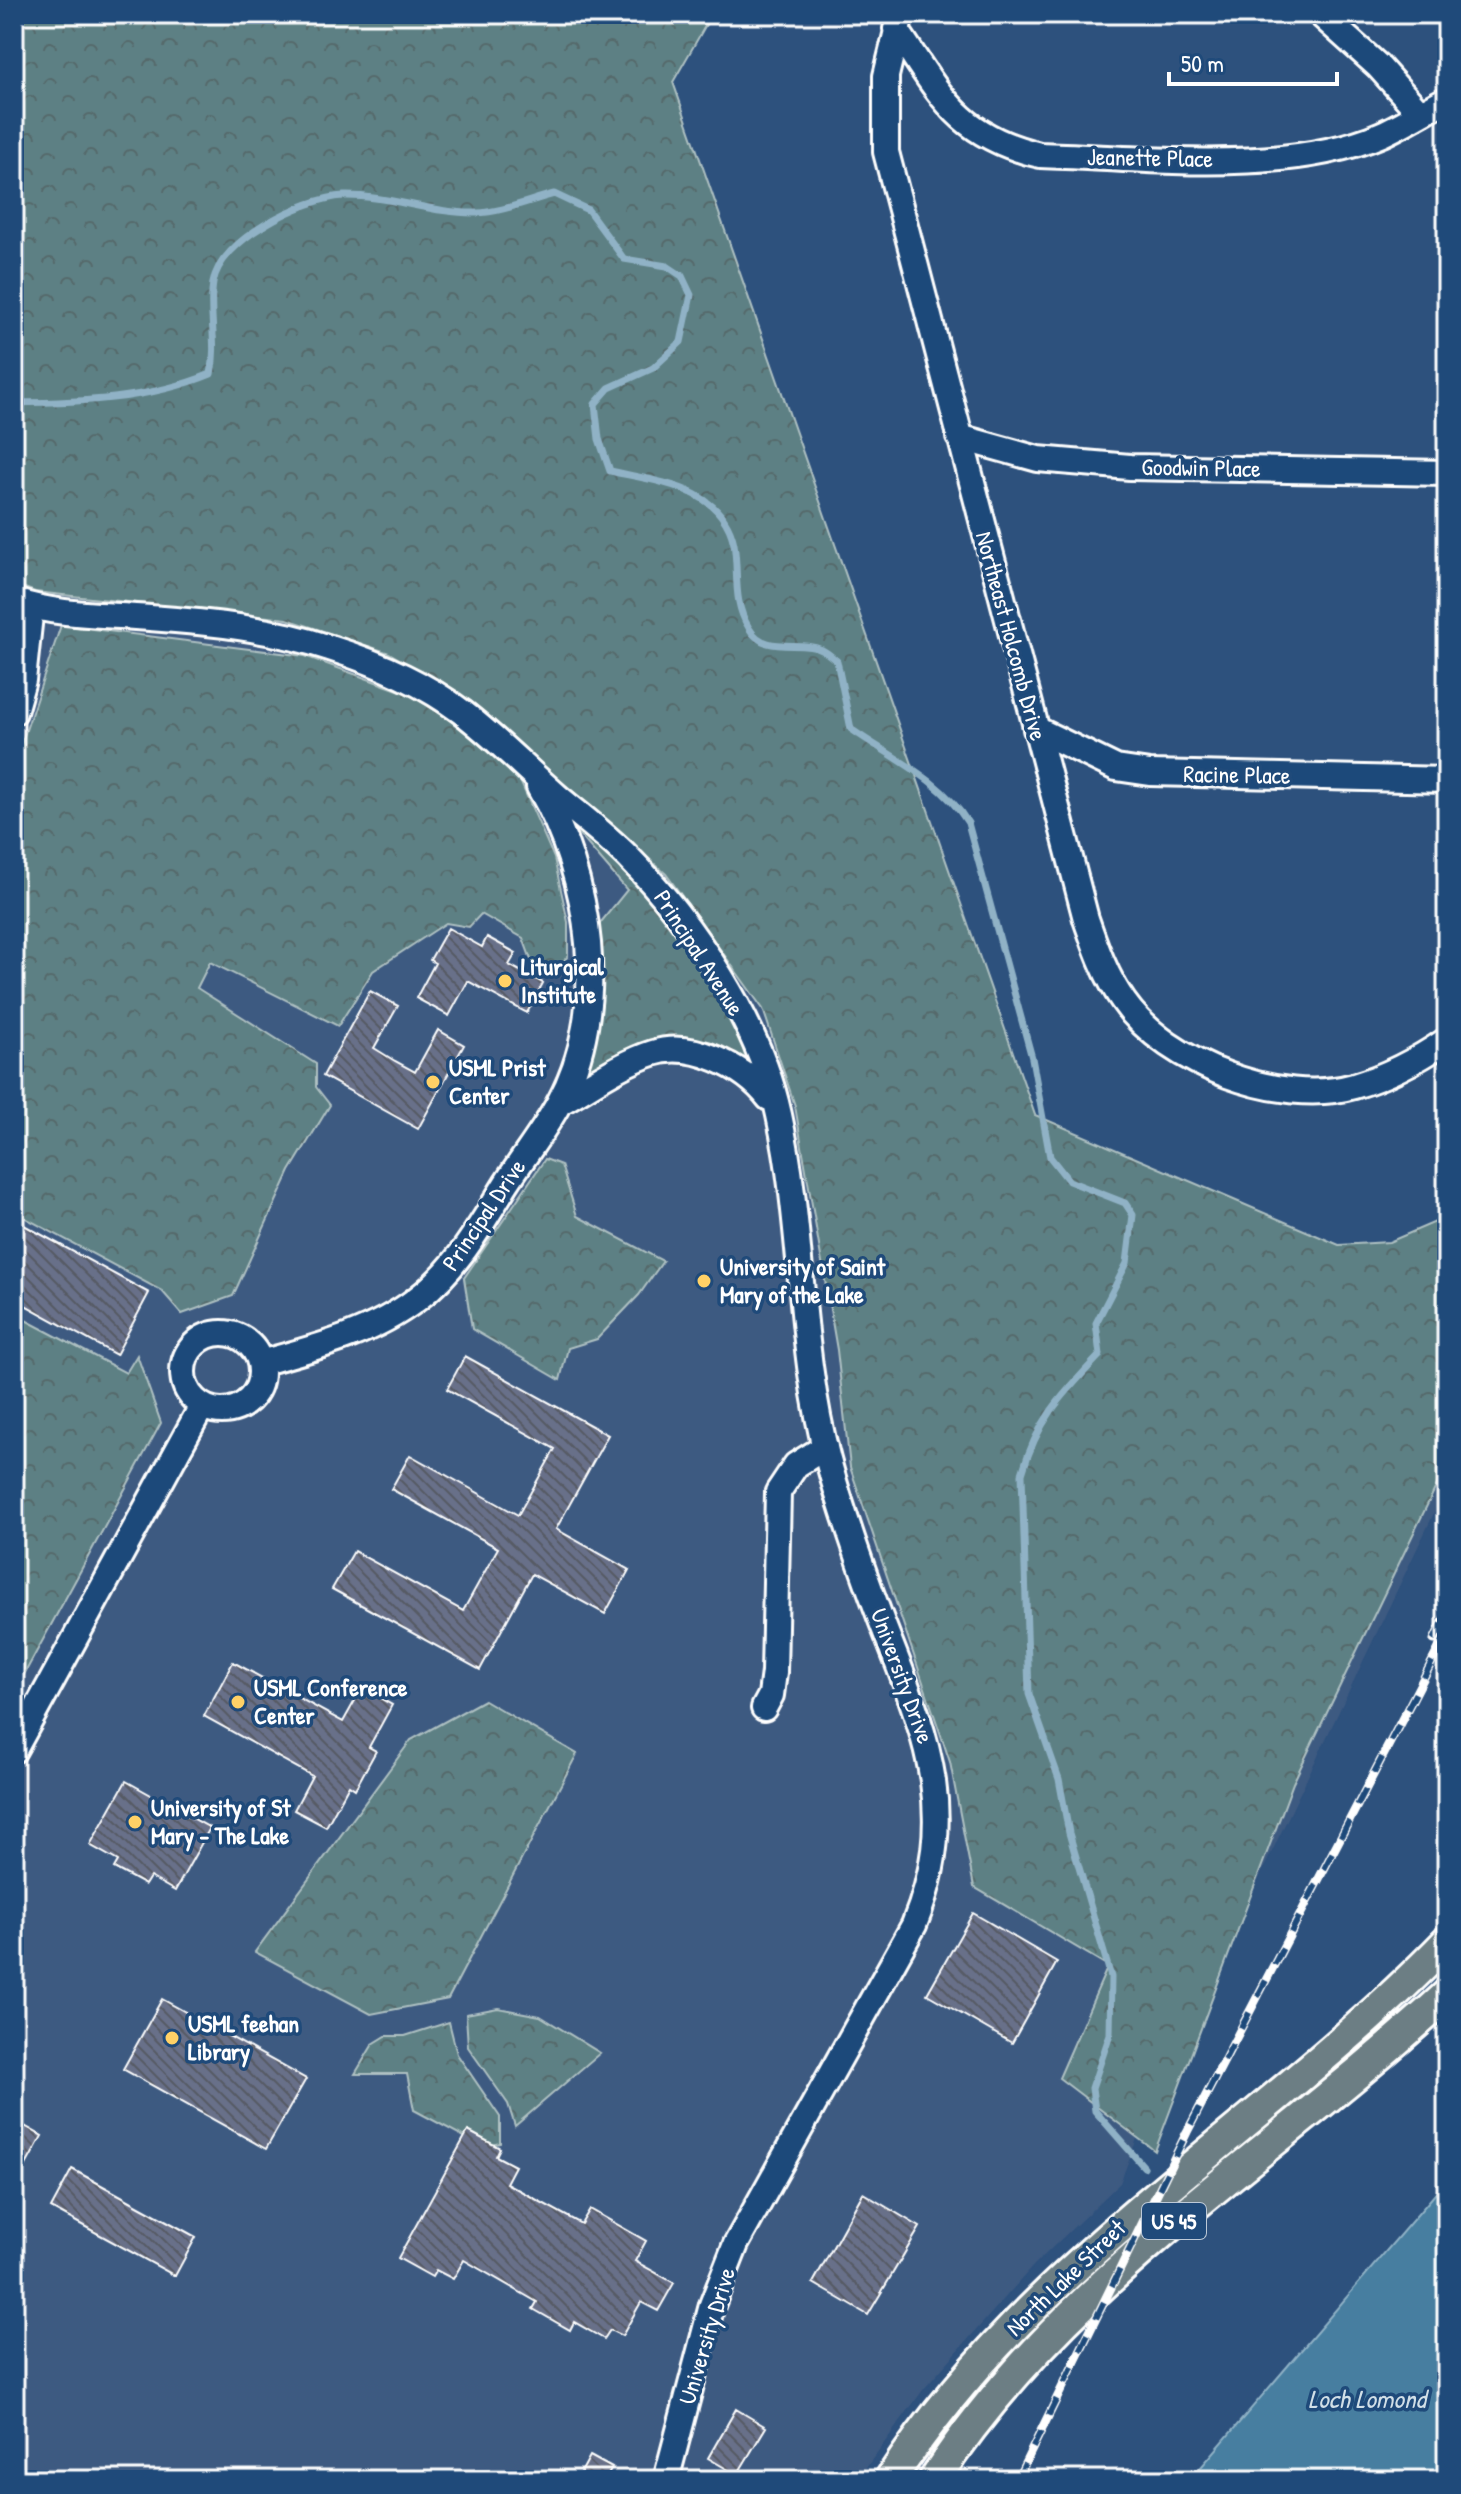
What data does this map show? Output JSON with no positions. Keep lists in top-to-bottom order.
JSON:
{
  "streets": {
    "main road": ["US 45", "North Lake Street"],
    "street": [
      "Jeanette Place",
      "Goodwin Place",
      "Northeast Holcomb Drive",
      "Racine Place",
      "Principal Avenue",
      "Principal Drive",
      "University Drive"
    ]
  },
  "crossings": [
    ["Jeanette Place", "Northeast Holcomb Drive"],
    ["Goodwin Place", "Northeast Holcomb Drive"],
    ["Northeast Holcomb Drive", "Racine Place"],
    ["Principal Avenue", "University Drive"]
  ],
  "water": ["Loch Lomond"],
  "places": [
    "Liturgical Institute",
    "USML Prist Center",
    "University of Saint Mary of the Lake",
    "USML Conference Center",
    "University of St Mary - The Lake",
    "USML feehan Library"
  ],
  "scale_bar": "50 m"
}
